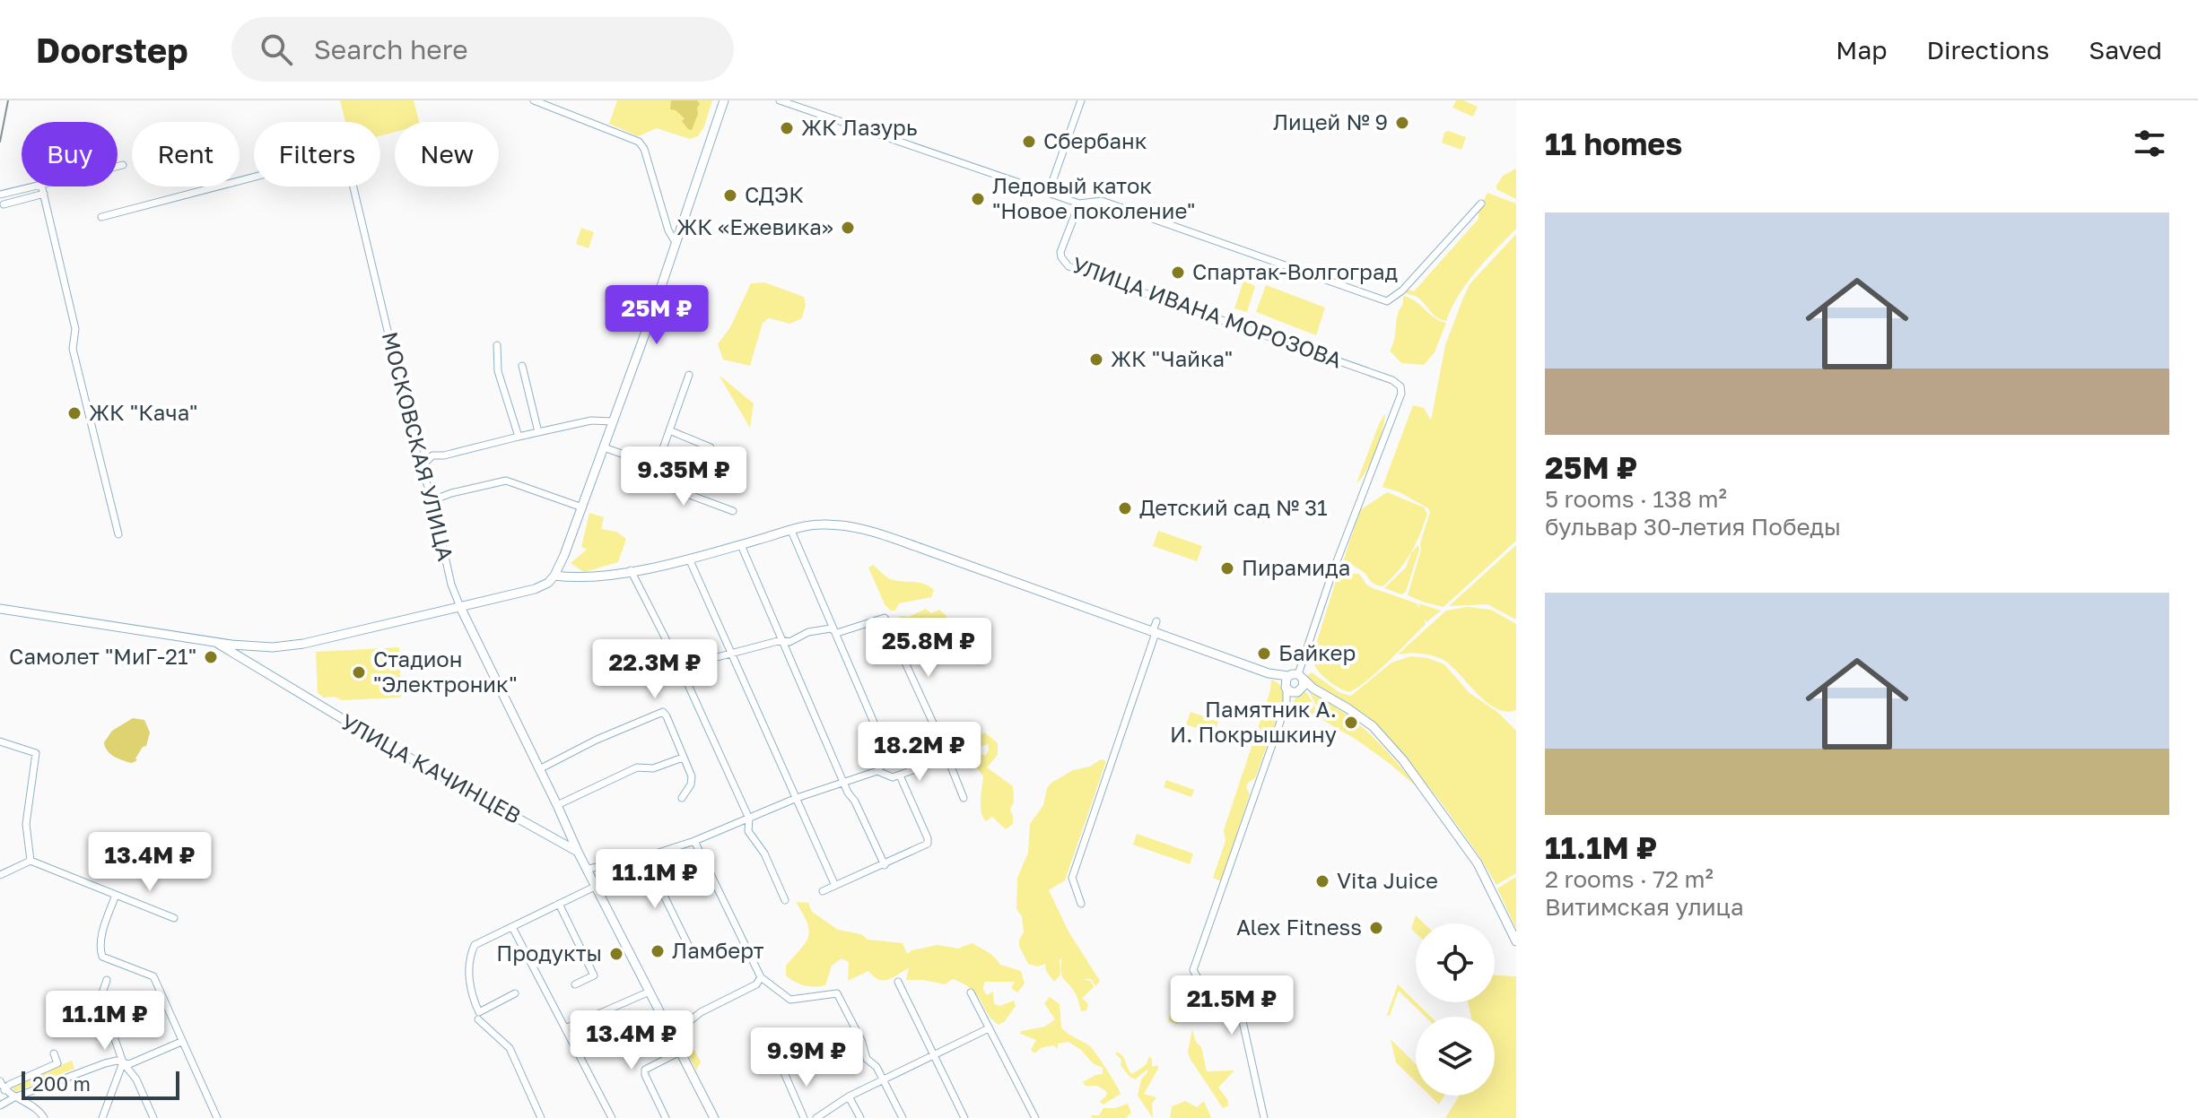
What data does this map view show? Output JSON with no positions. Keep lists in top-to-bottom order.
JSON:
{
  "streets": {
    "main road": ["УЛИЦА КАЧИНЦЕВ"],
    "street": ["УЛИЦА ИВАНА МОРОЗОВА", "МОСКОВСКАЯ УЛИЦА"]
  },
  "places": [
    "Лицей № 9",
    "ЖК Лазурь",
    "Сбербанк",
    "СДЭК",
    "Ледовый каток \"Новое поколение\"",
    "ЖК «Ежевика»",
    "Спартак-Волгоград",
    "ЖК \"Чайка\"",
    "ЖК \"Кача\"",
    "Детский сад № 31",
    "Пирамида",
    "Байкер",
    "Самолет \"МиГ-21\"",
    "Стадион \"Электроник\"",
    "Памятник А. И. Покрышкину",
    "Vita Juice",
    "Alex Fitness",
    "Ламберт",
    "Продукты"
  ],
  "scale_bar": "200 m",
  "page": {
    "header": "Doorstep",
    "search": "Search here",
    "nav": ["Map", "Directions", "Saved"],
    "heading": "11 homes",
    "chip": [
      "Buy",
      "Rent",
      "Filters",
      "New"
    ],
    "list": [
      {
        "name": "25M ₽",
        "note": "5 rooms · 138 m² · бульвар 30-летия Победы"
      },
      {
        "name": "11.1M ₽",
        "note": "2 rooms · 72 m² · Витимская улица"
      }
    ],
    "price": [
      "25M ₽",
      "9.35M ₽",
      "25.8M ₽",
      "22.3M ₽",
      "18.2M ₽",
      "13.4M ₽",
      "11.1M ₽",
      "21.5M ₽",
      "11.1M ₽",
      "13.4M ₽",
      "9.9M ₽"
    ],
    "scale": "200 m"
  }
}
